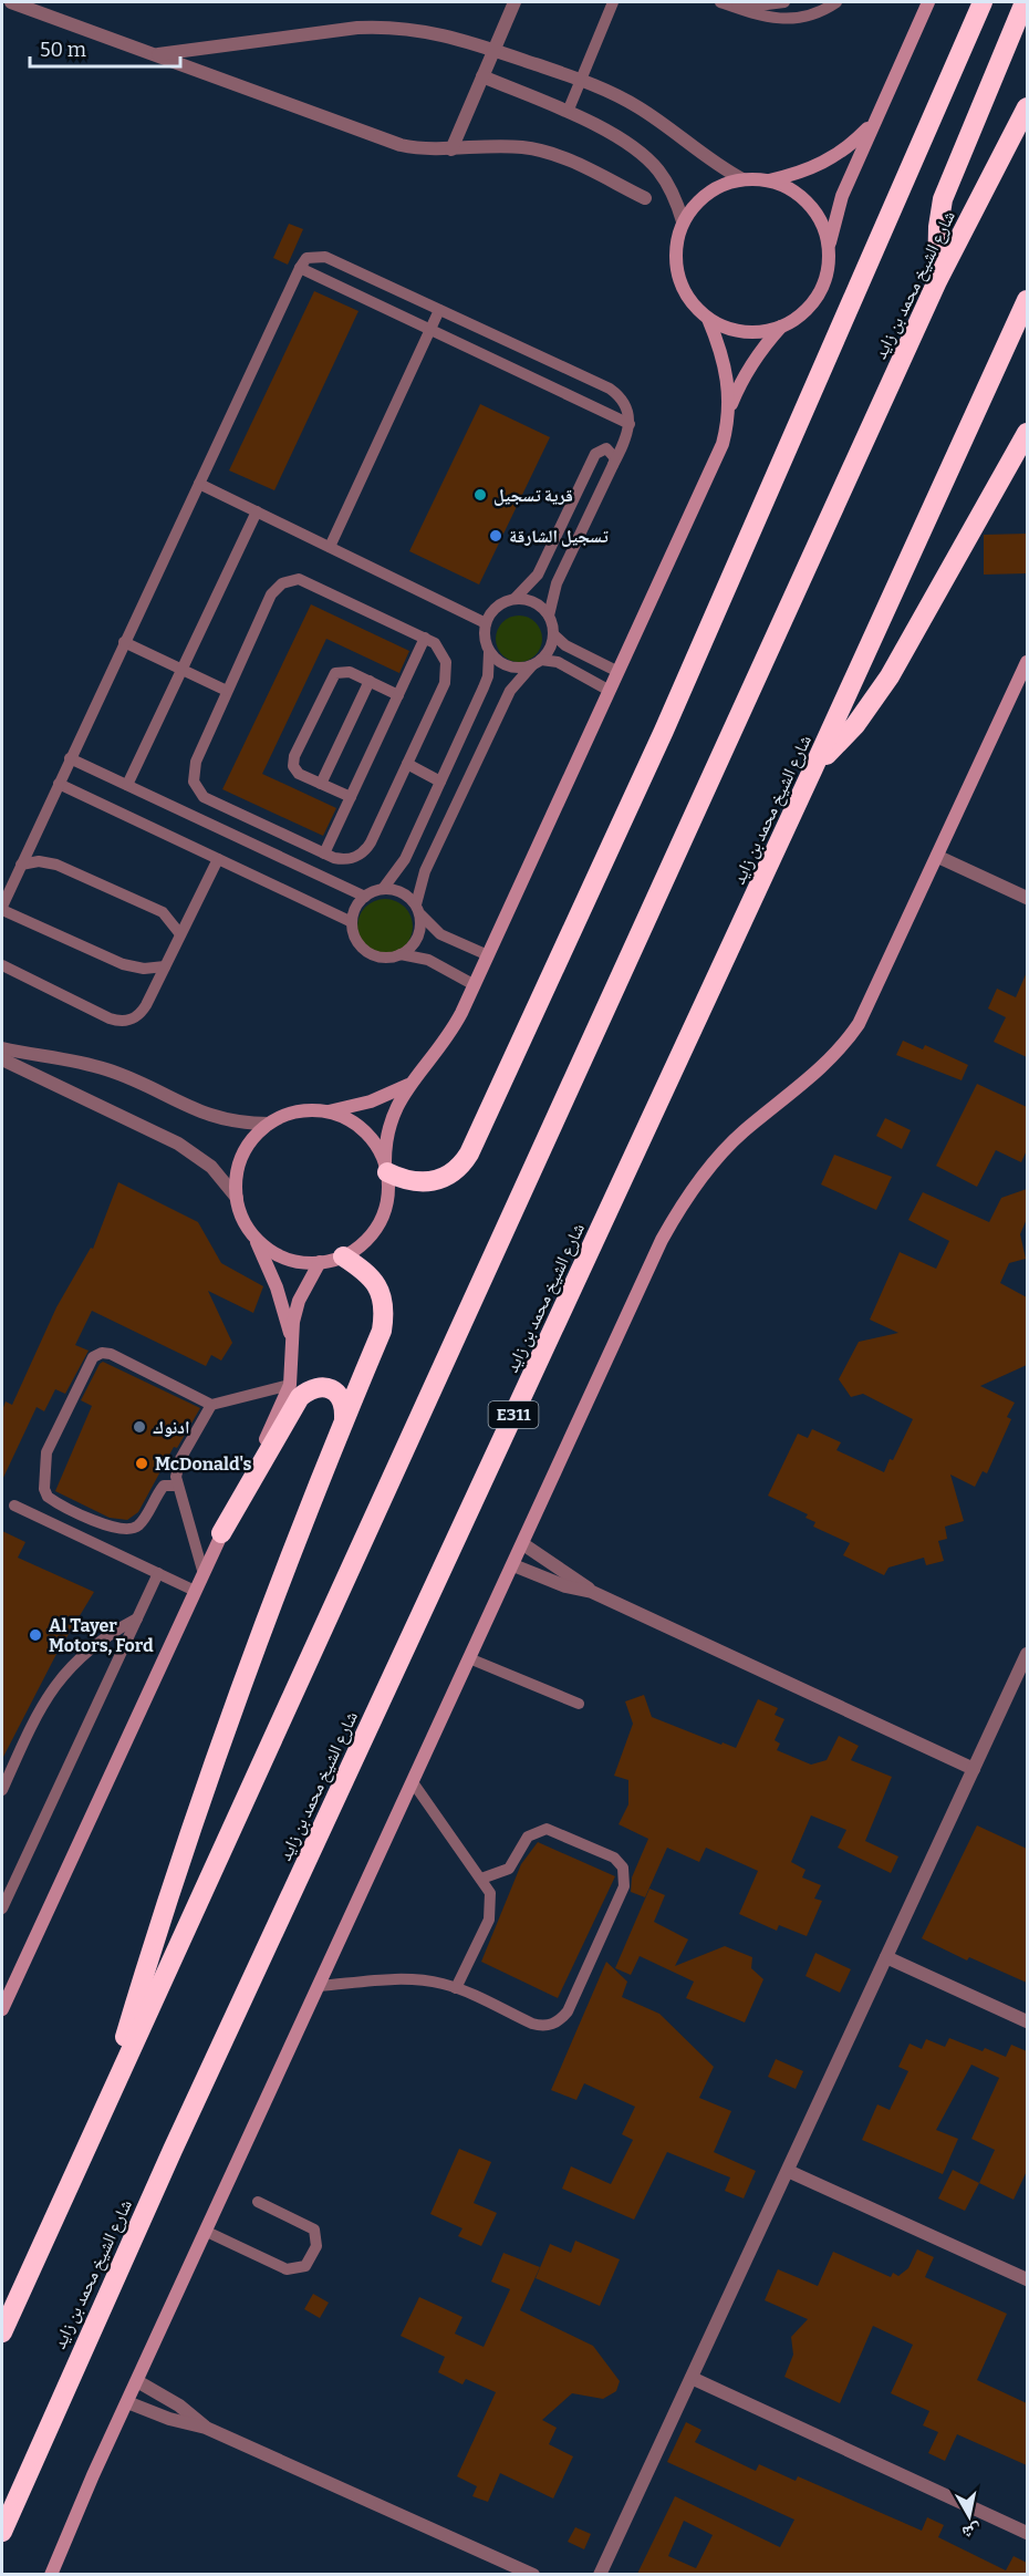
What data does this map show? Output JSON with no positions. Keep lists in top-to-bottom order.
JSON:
{
  "streets": {
    "highway": ["شارع الشيخ محمد بن زايد", "E311"]
  },
  "places": [
    "قرية تسجيل",
    "تسجيل الشارقة",
    "ادنوك",
    "McDonald's",
    "Al Tayer Motors, Ford"
  ],
  "scale_bar": "50 m",
  "north": "bottom"
}
